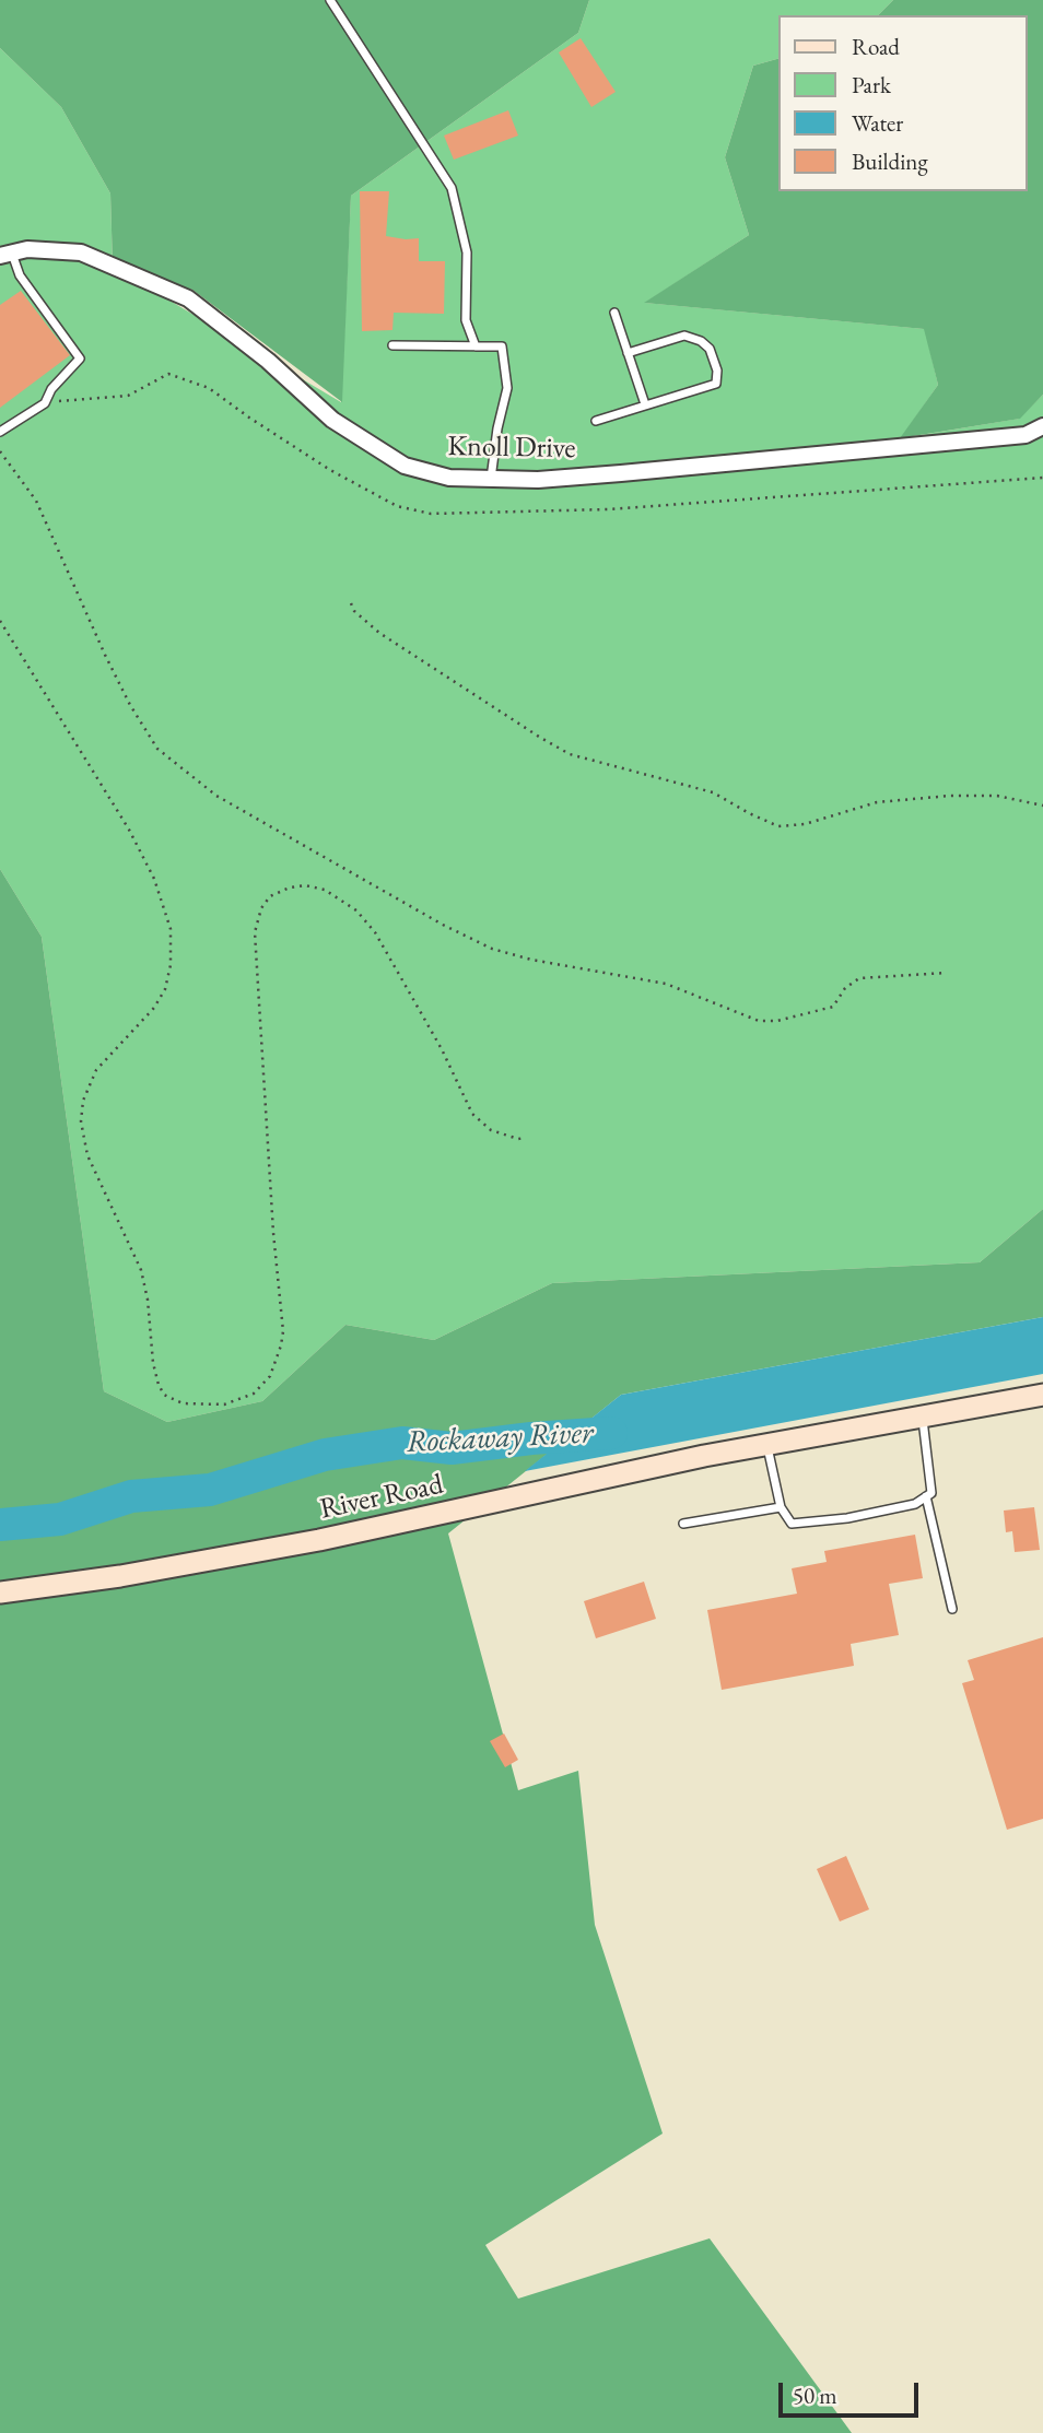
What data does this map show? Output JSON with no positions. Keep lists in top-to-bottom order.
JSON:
{
  "streets": {
    "street": ["Knoll Drive", "River Road"]
  },
  "water": ["Rockaway River"],
  "legend": [
    "Road",
    "Park",
    "Water",
    "Building"
  ],
  "scale_bar": "50 m"
}
